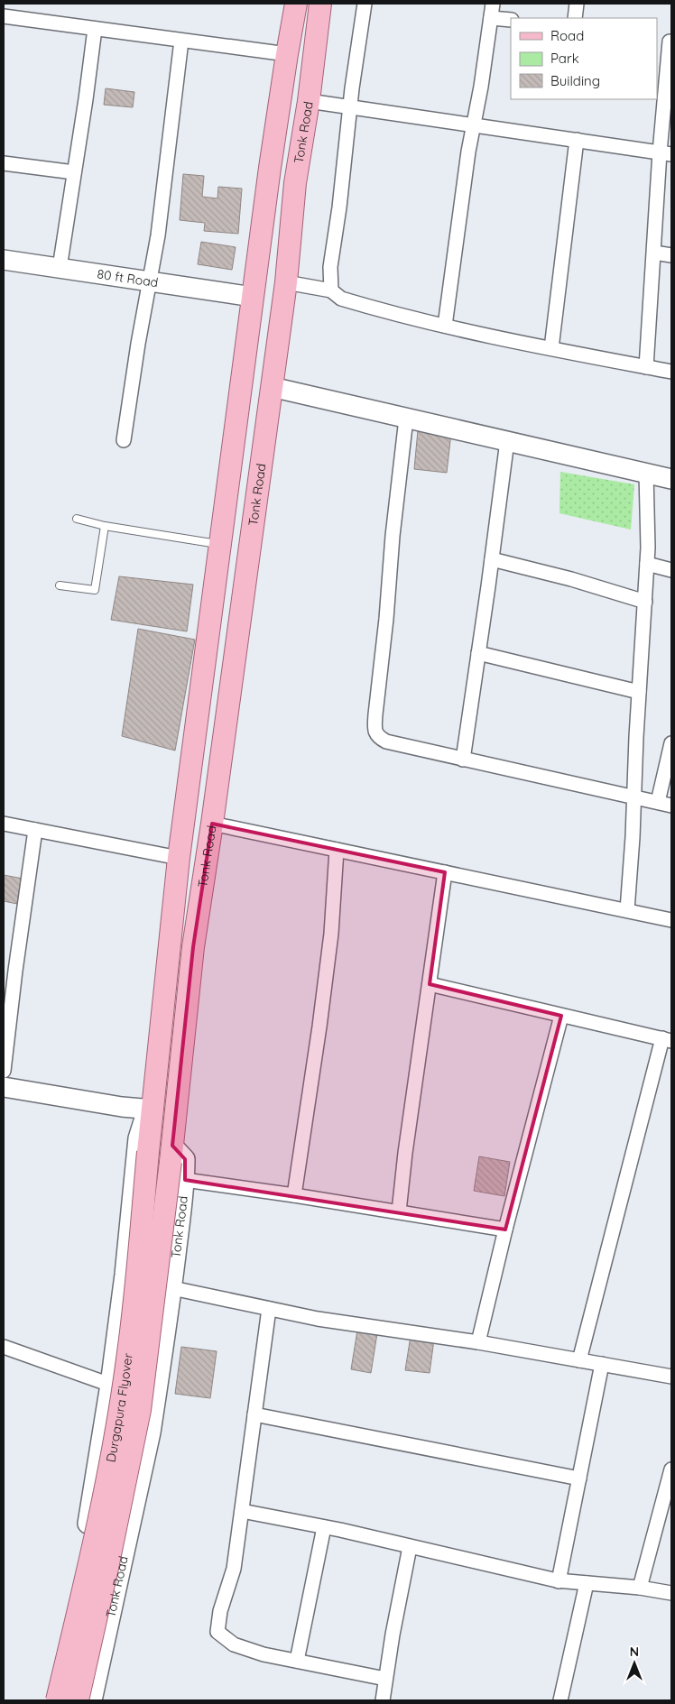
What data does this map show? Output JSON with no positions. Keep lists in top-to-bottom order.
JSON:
{
  "streets": {
    "main road": ["Tonk Road", "Durgapura Flyover"],
    "street": ["80 ft Road"]
  },
  "crossings": [
    ["Tonk Road", "Durgapura Flyover"]
  ],
  "legend": ["Road", "Park", "Building"],
  "north": "top"
}
